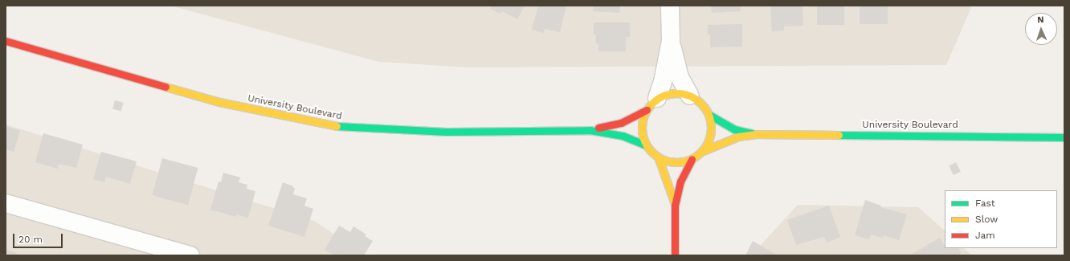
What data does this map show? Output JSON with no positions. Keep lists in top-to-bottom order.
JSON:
{
  "streets": {
    "street": ["University Boulevard"]
  },
  "legend": ["Fast", "Slow", "Jam"],
  "scale_bar": "20 m",
  "north": "top"
}
